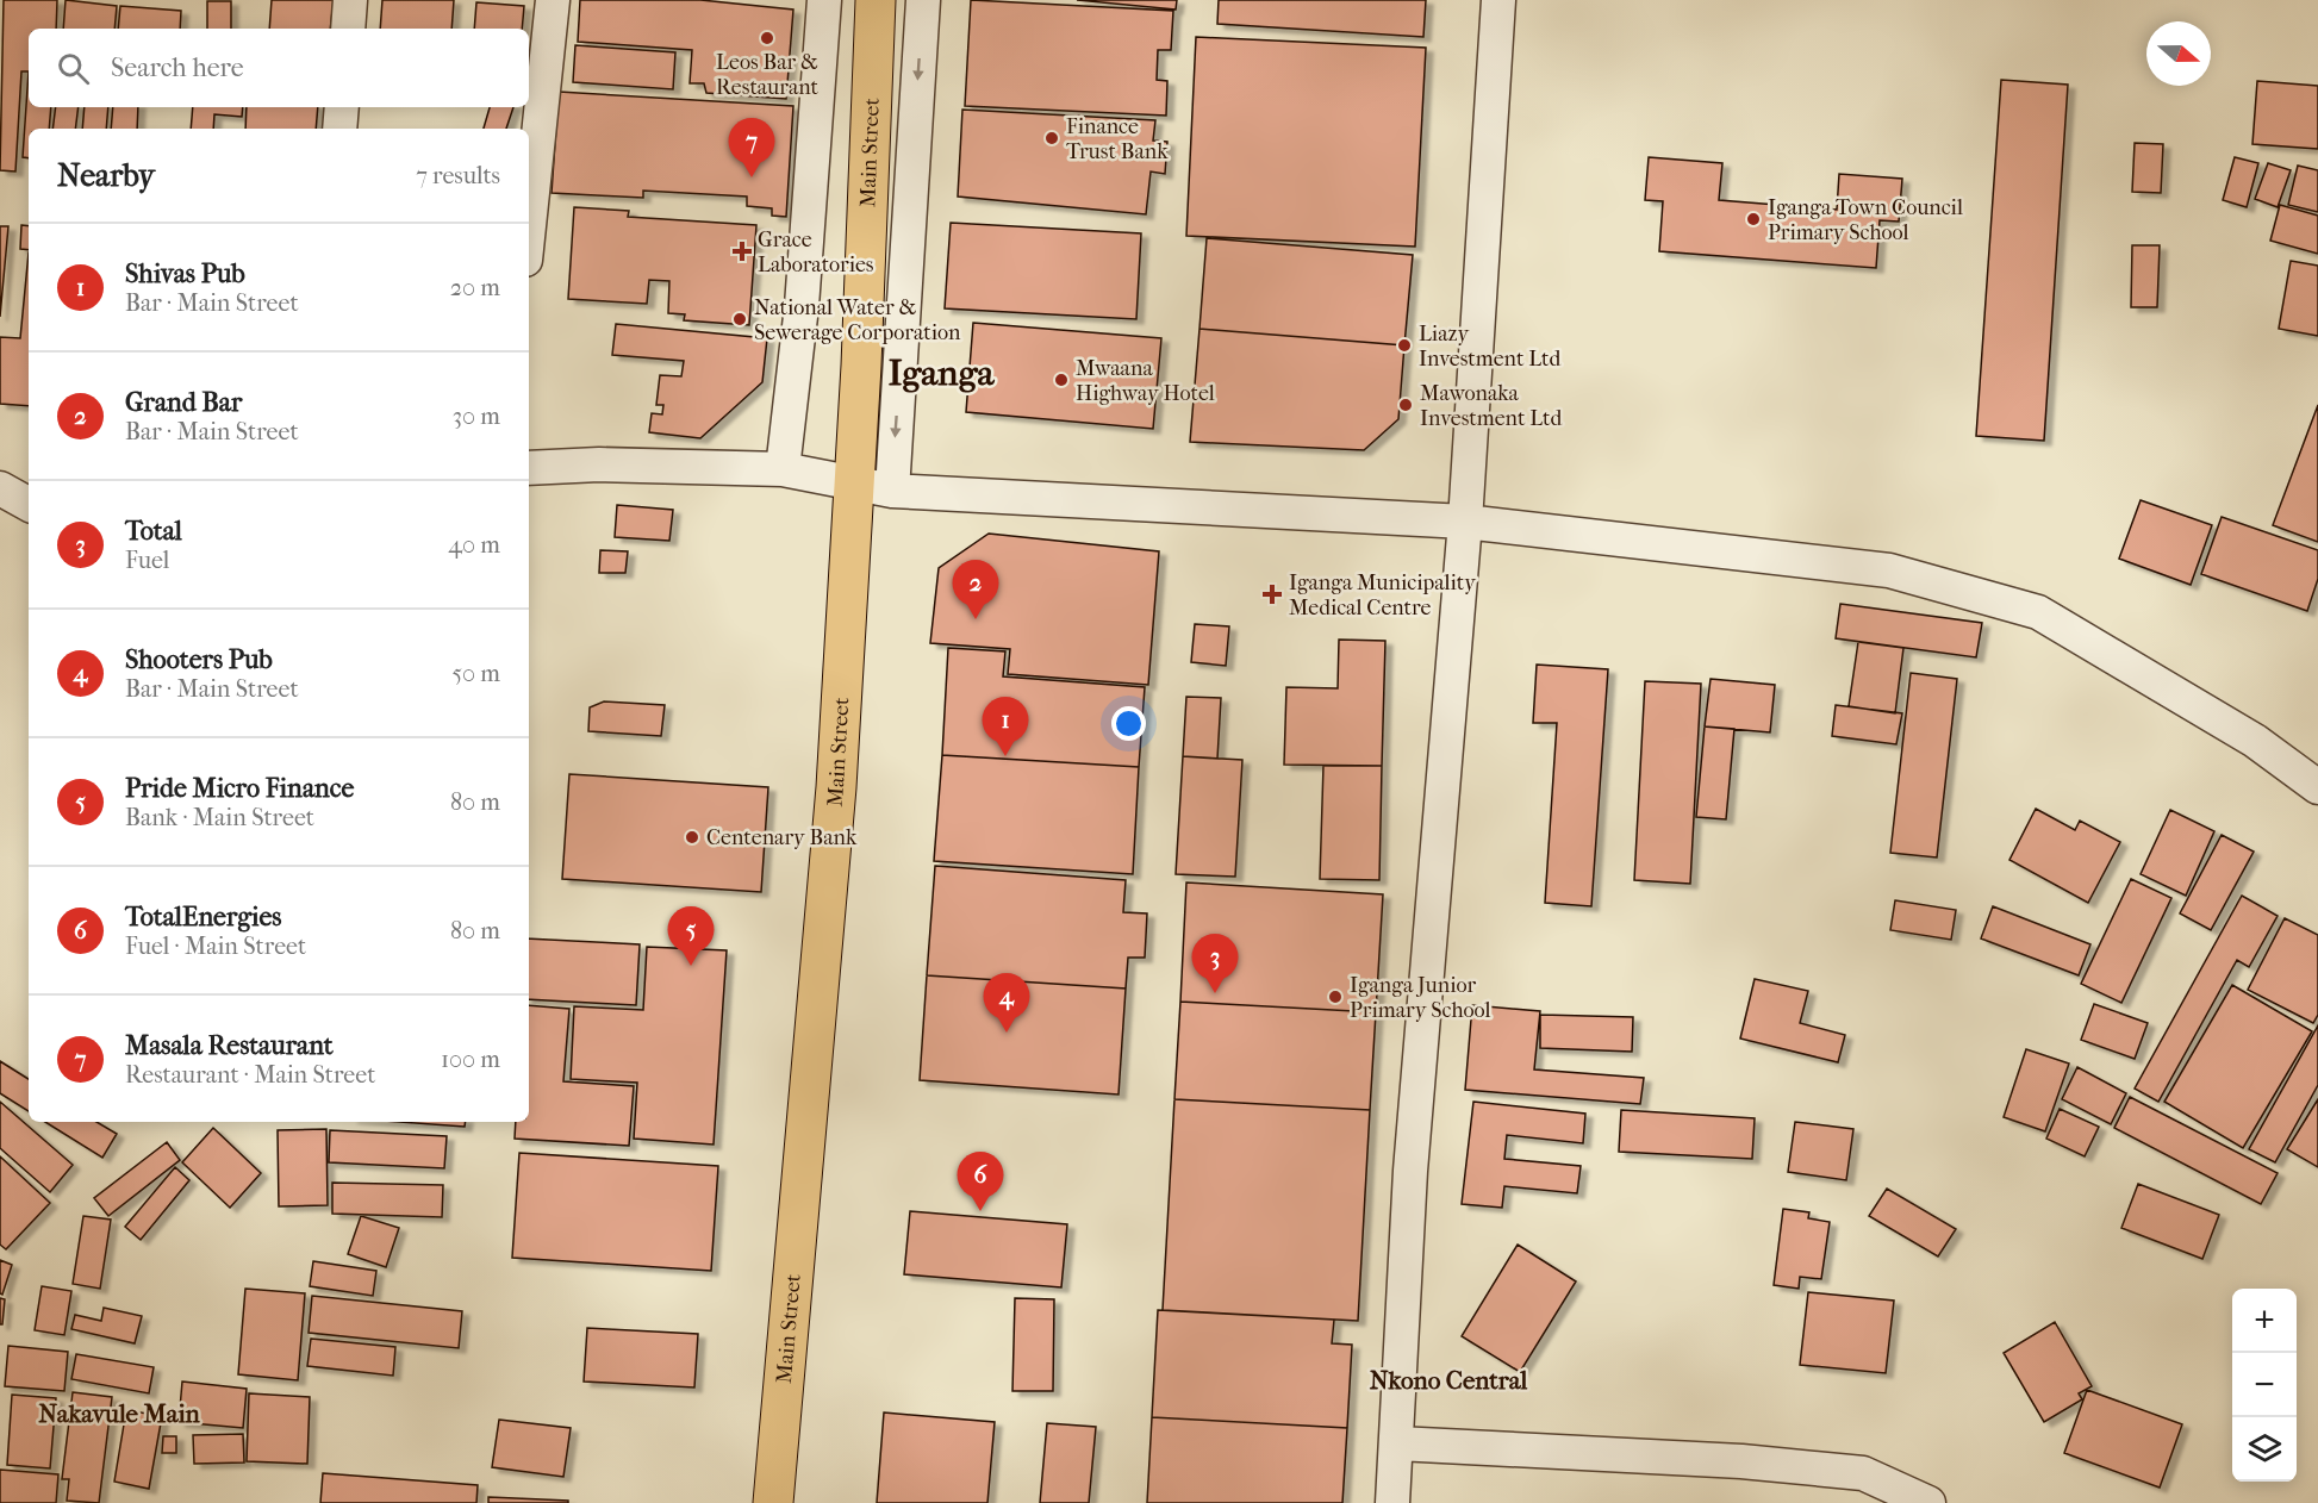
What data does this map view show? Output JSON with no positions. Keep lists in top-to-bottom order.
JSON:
{
  "streets": {
    "main road": ["Main Street"]
  },
  "districts": ["Iganga", "Nkono Central", "Nakavule Main"],
  "places": {
    "other": [
      "Leos Bar & Restaurant",
      "Finance Trust Bank",
      "Iganga Town Council Primary School",
      "National Water & Sewerage Corporation",
      "Liazy Investment Ltd",
      "Mwaana Highway Hotel",
      "Mawonaka Investment Ltd",
      "Centenary Bank",
      "Iganga Junior Primary School"
    ],
    "health": ["Grace Laboratories", "Iganga Municipality Medical Centre"]
  },
  "north": "right",
  "page": {
    "search": "Search here",
    "pins": [
      "7",
      "2",
      "1",
      "5",
      "3",
      "4",
      "6"
    ],
    "heading": ["Nearby", "7 results"],
    "list": [
      {
        "mark": "1",
        "name": "Shivas Pub",
        "note": "Bar · Main Street",
        "value": "20 m"
      },
      {
        "mark": "2",
        "name": "Grand Bar",
        "note": "Bar · Main Street",
        "value": "30 m"
      },
      {
        "mark": "3",
        "name": "Total",
        "note": "Fuel",
        "value": "40 m"
      },
      {
        "mark": "4",
        "name": "Shooters Pub",
        "note": "Bar · Main Street",
        "value": "50 m"
      },
      {
        "mark": "5",
        "name": "Pride Micro Finance",
        "note": "Bank · Main Street",
        "value": "80 m"
      },
      {
        "mark": "6",
        "name": "TotalEnergies",
        "note": "Fuel · Main Street",
        "value": "80 m"
      },
      {
        "mark": "7",
        "name": "Masala Restaurant",
        "note": "Restaurant · Main Street",
        "value": "100 m"
      }
    ],
    "map_buttons": ["+", "−"]
  }
}
